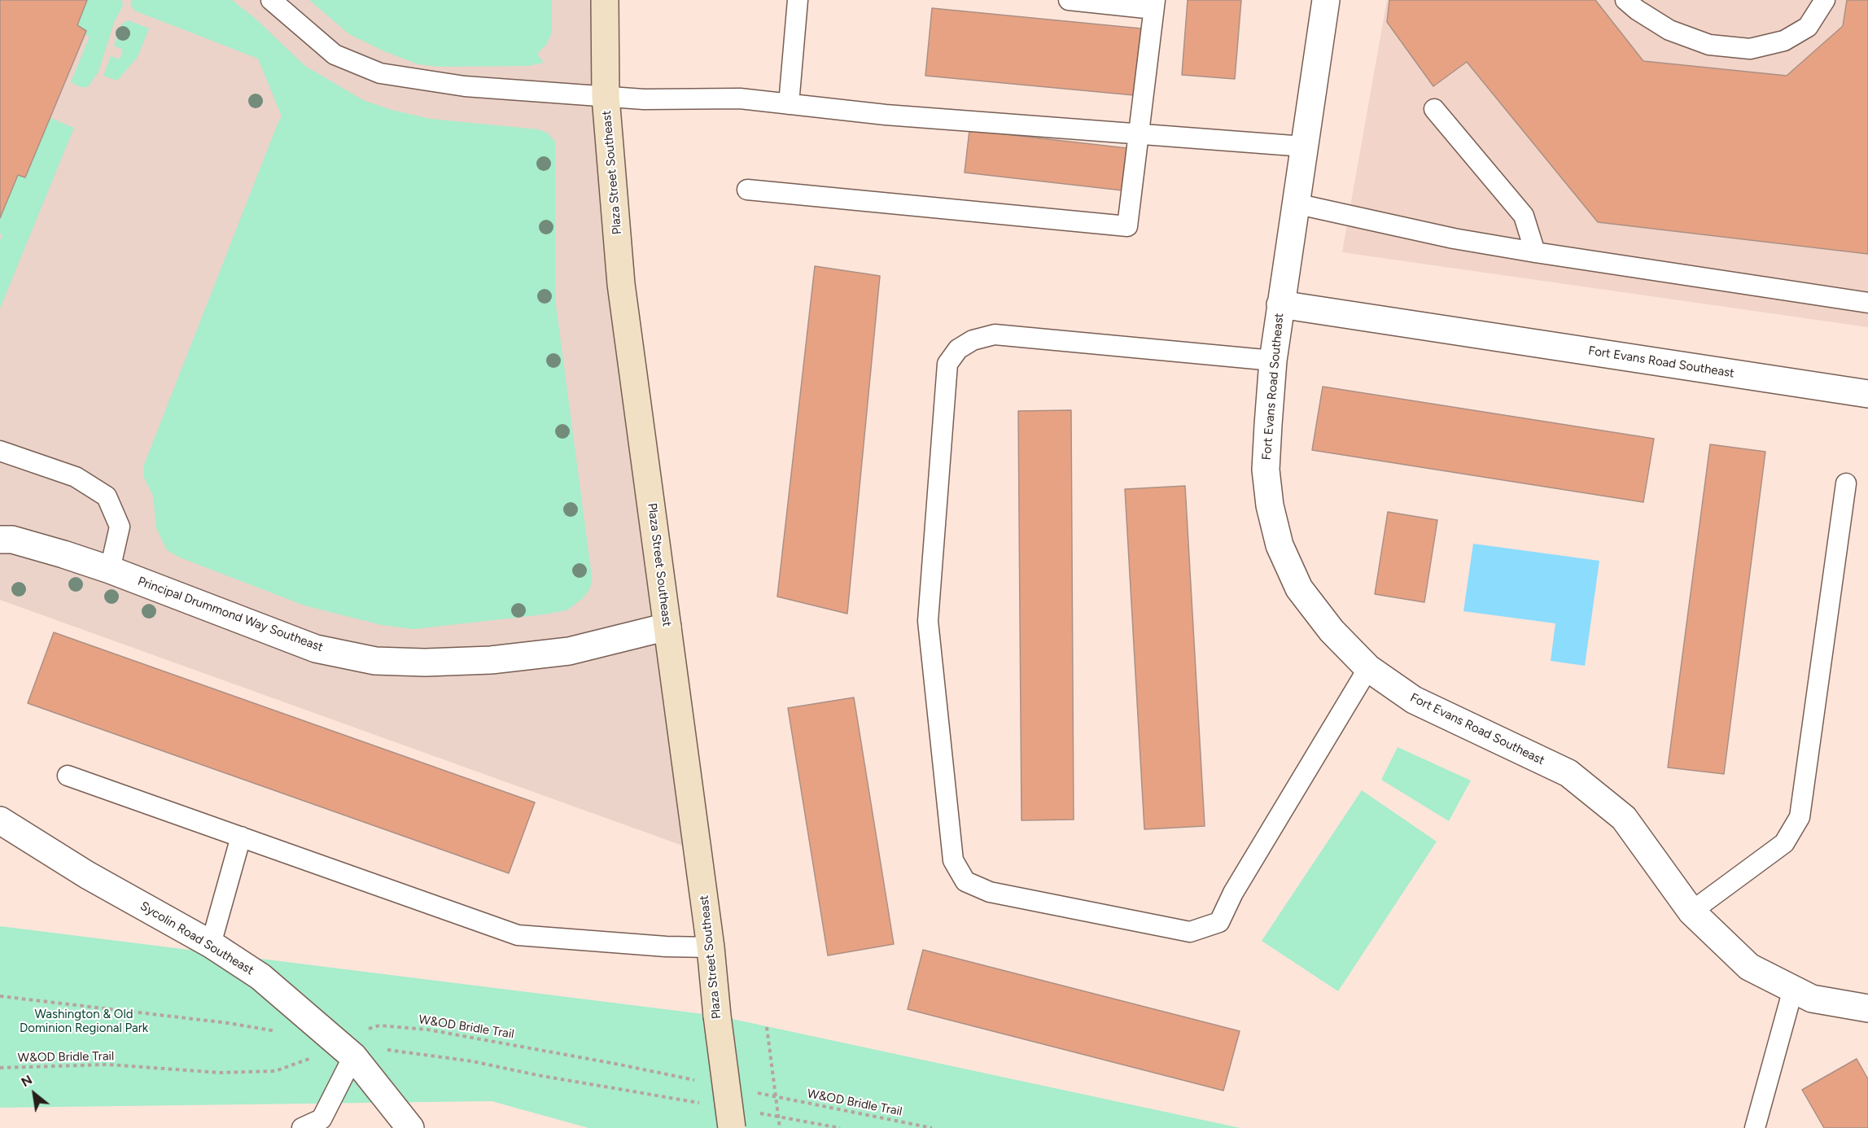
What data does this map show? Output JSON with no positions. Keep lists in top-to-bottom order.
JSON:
{
  "streets": {
    "main road": ["Plaza Street Southeast"],
    "street": ["Fort Evans Road Southeast", "Principal Drummond Way Southeast", "Sycolin Road Southeast"],
    "path": ["W&OD Bridle Trail"]
  },
  "crossings": [
    ["Plaza Street Southeast", "Principal Drummond Way Southeast"],
    ["Sycolin Road Southeast", "W&OD Bridle Trail"]
  ],
  "parks": ["Washington & Old Dominion Regional Park"],
  "north": "top left"
}
